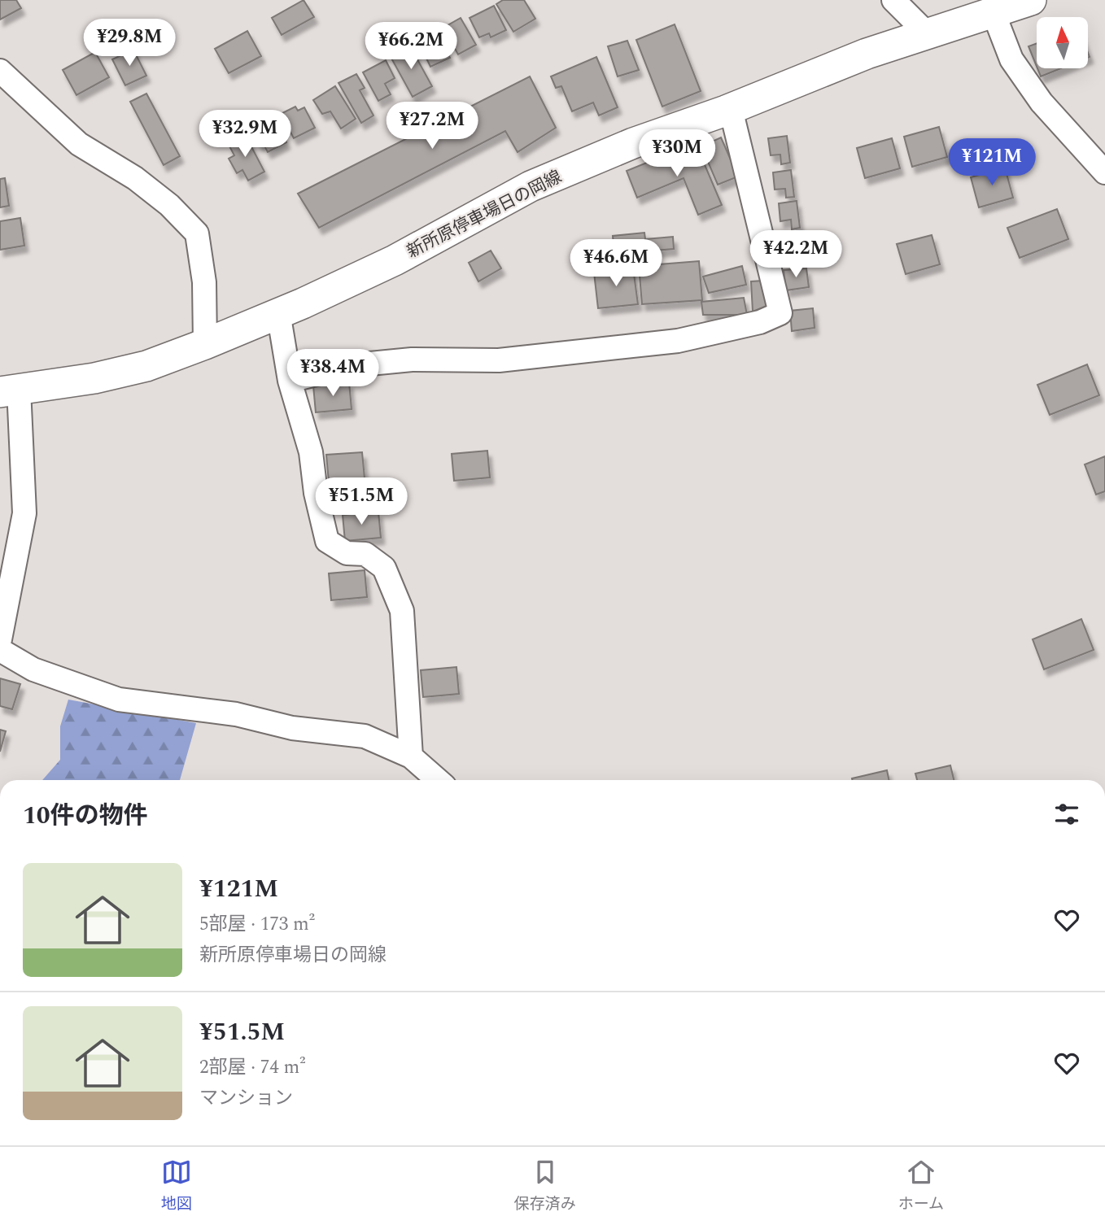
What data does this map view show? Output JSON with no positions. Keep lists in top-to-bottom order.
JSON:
{
  "streets": {
    "main road": ["新所原停車場日の岡線"]
  },
  "north": "top",
  "page": {
    "price": [
      "¥29.8M",
      "¥66.2M",
      "¥27.2M",
      "¥32.9M",
      "¥30M",
      "¥121M",
      "¥42.2M",
      "¥46.6M",
      "¥38.4M",
      "¥51.5M"
    ],
    "heading": "10件の物件",
    "list": [
      {
        "name": "¥121M",
        "note": "5部屋 · 173 m² · 新所原停車場日の岡線"
      },
      {
        "name": "¥51.5M",
        "note": "2部屋 · 74 m² · マンション"
      }
    ],
    "tabs": ["地図", "保存済み", "ホーム"]
  }
}
